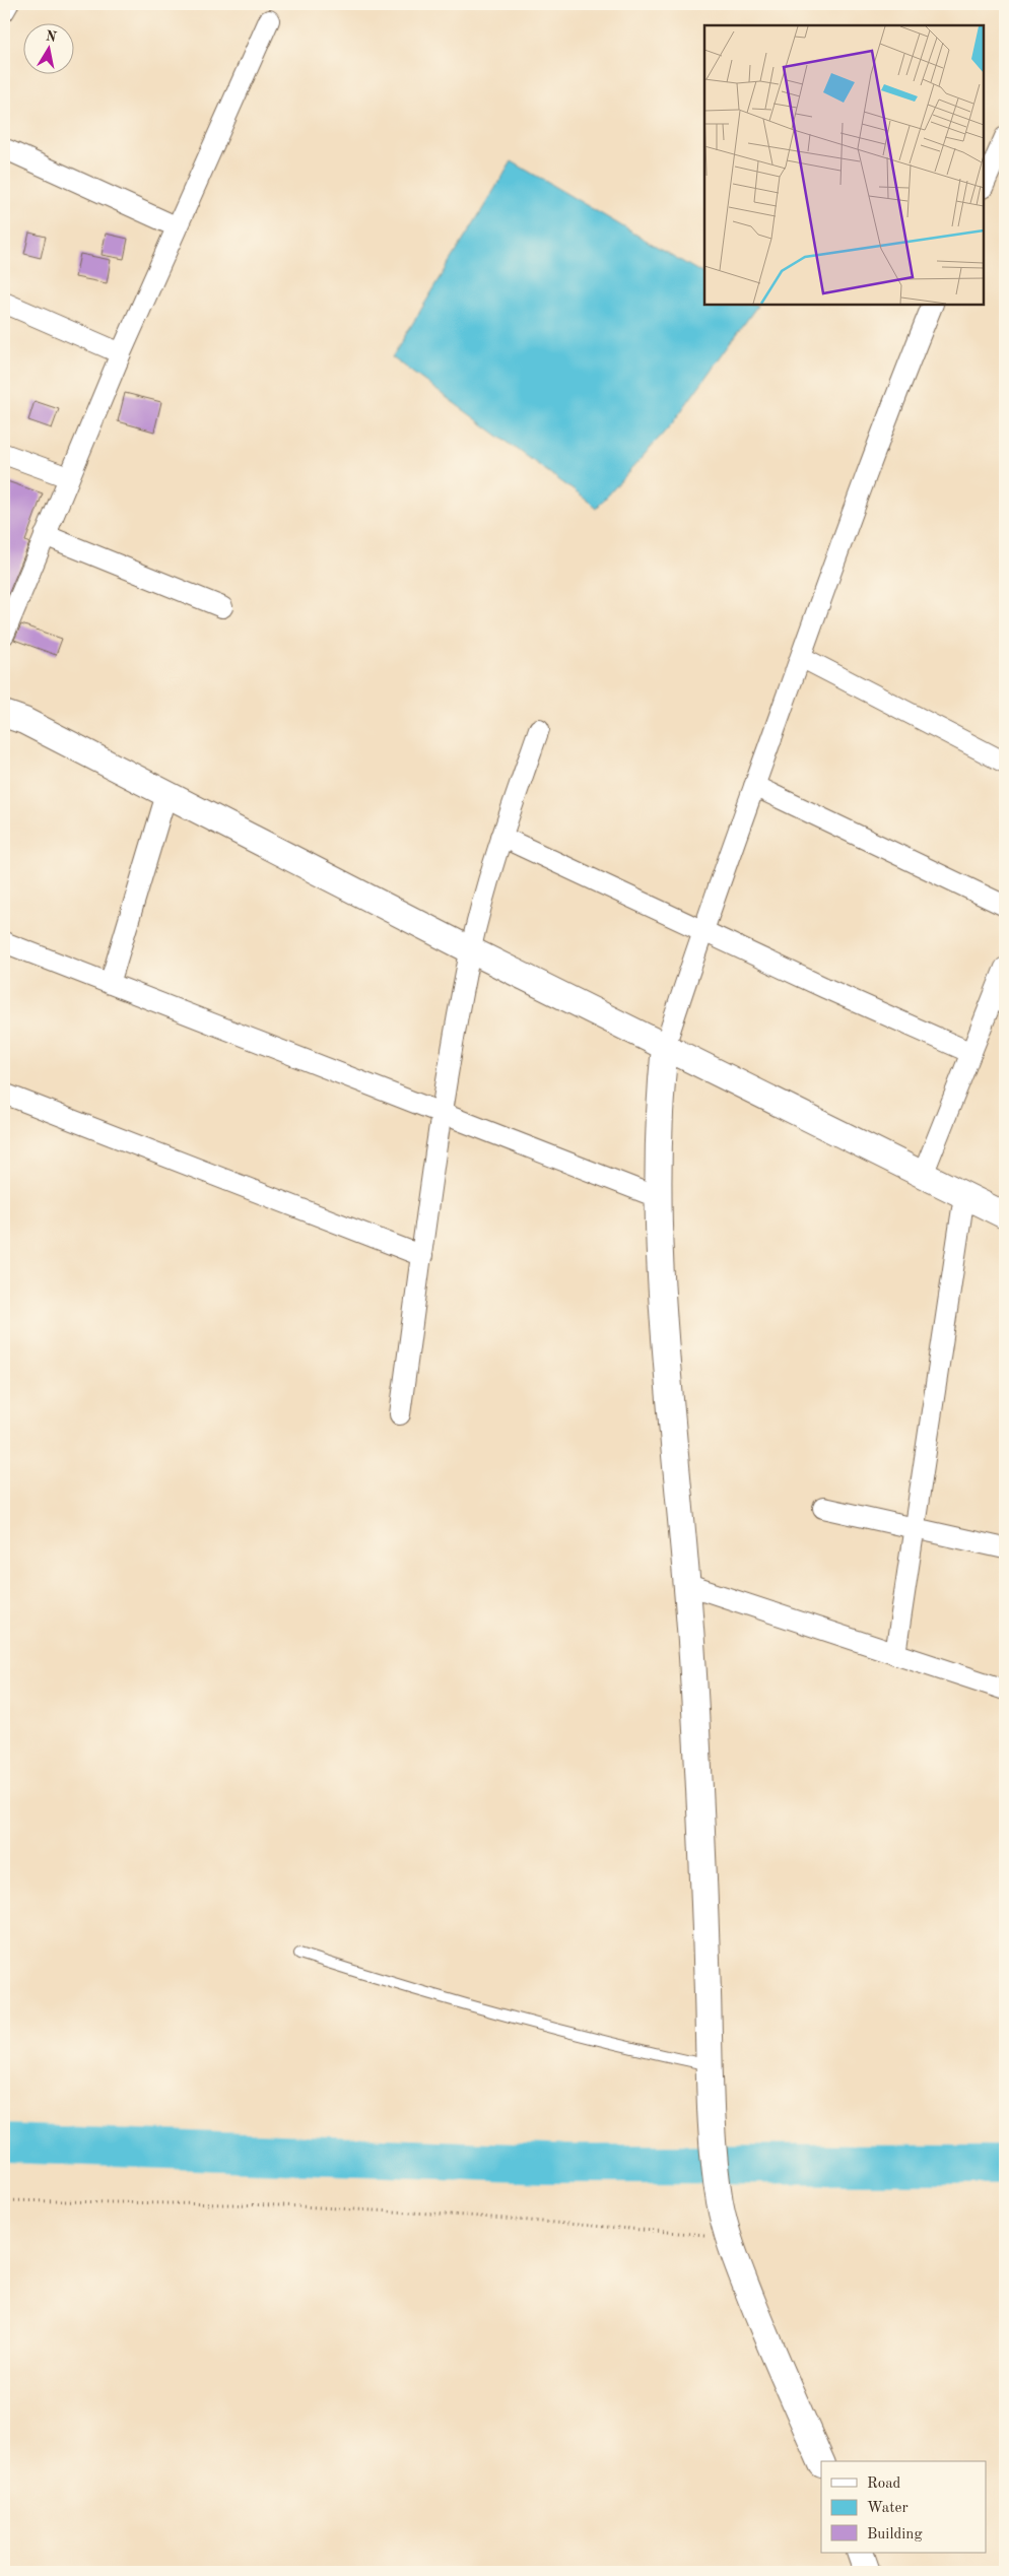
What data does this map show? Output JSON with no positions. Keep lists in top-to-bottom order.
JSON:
{
  "legend": ["Road", "Water", "Building"],
  "north": "top"
}
